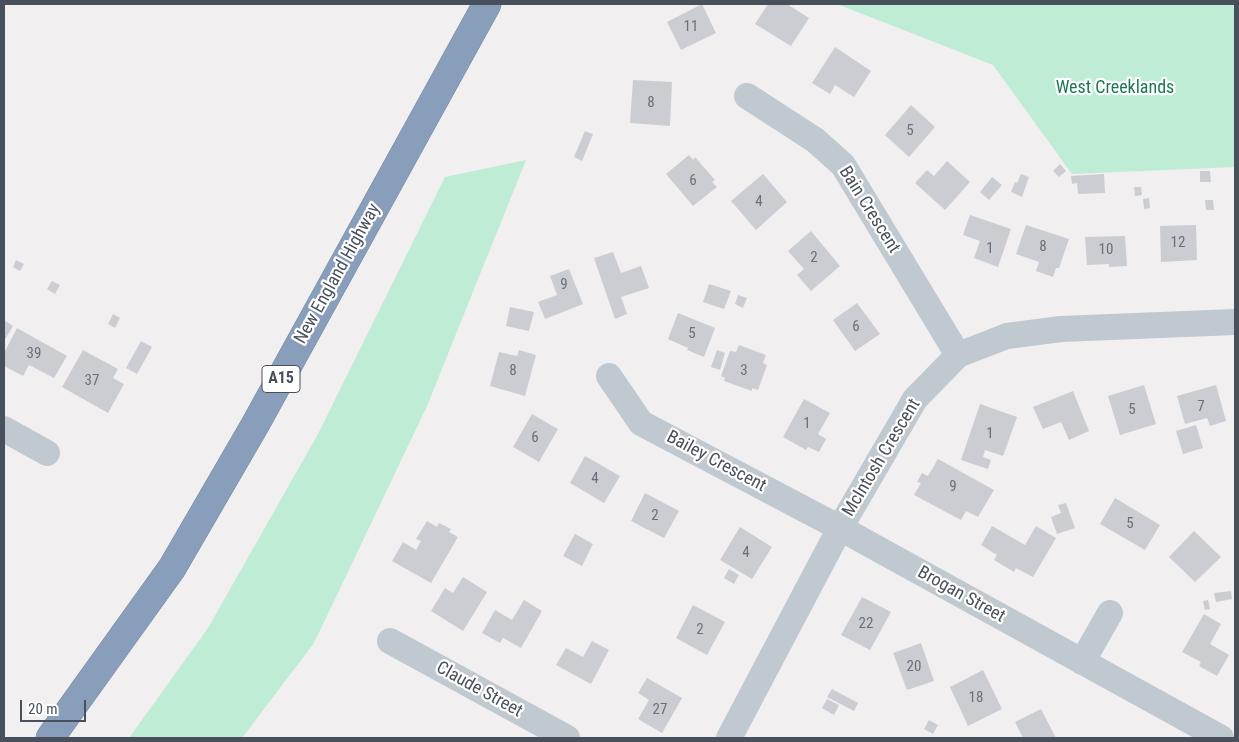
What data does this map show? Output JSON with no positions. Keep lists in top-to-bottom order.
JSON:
{
  "streets": {
    "highway": ["New England Highway", "A15"],
    "street": [
      "Bain Crescent",
      "McIntosh Crescent",
      "Bailey Crescent",
      "Brogan Street",
      "Claude Street"
    ]
  },
  "crossings": [
    ["Bain Crescent", "McIntosh Crescent"],
    ["McIntosh Crescent", "Bailey Crescent"],
    ["McIntosh Crescent", "Brogan Street"],
    ["Bailey Crescent", "Brogan Street"]
  ],
  "parks": ["West Creeklands"],
  "house_numbers": [
    "11",
    "8",
    "5",
    "6",
    "4",
    "12",
    "8",
    "1",
    "10",
    "2",
    "9",
    "6",
    "5",
    "39",
    "8",
    "3",
    "37",
    "7",
    "5",
    "1",
    "1",
    "6",
    "4",
    "9",
    "2",
    "5",
    "4",
    "22",
    "2",
    "20",
    "18",
    "27"
  ],
  "scale_bar": "20 m"
}
